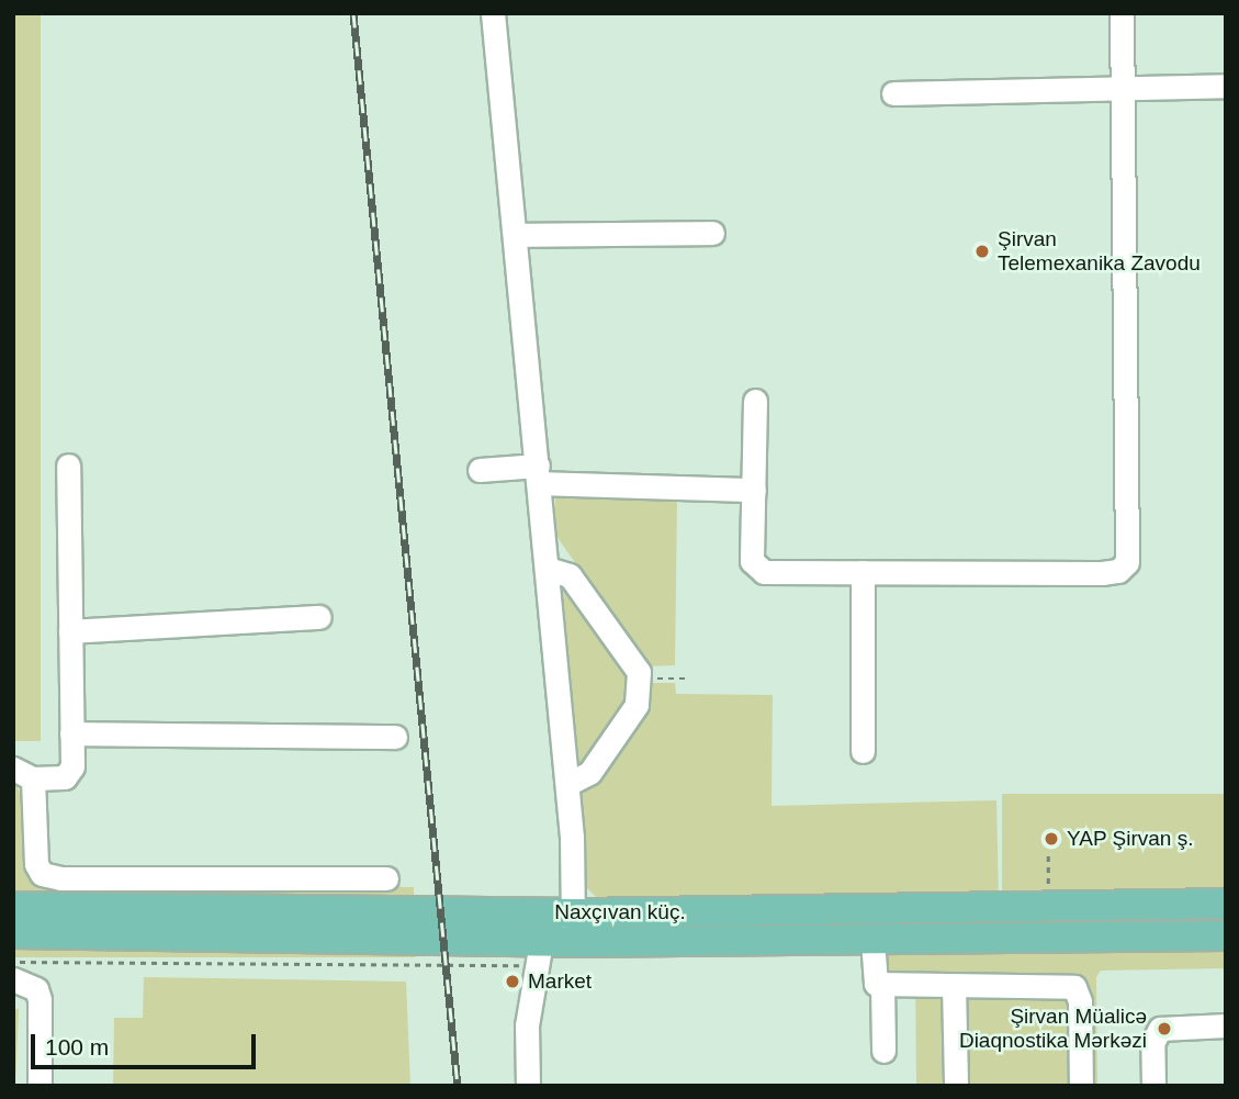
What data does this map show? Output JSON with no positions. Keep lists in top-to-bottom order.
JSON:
{
  "streets": {
    "main road": ["Naxçıvan küç."]
  },
  "places": [
    "Şirvan Telemexanika Zavodu",
    "YAP Şirvan ş.",
    "Market",
    "Şirvan Müalicə Diaqnostika Mərkəzi"
  ],
  "scale_bar": "100 m"
}
